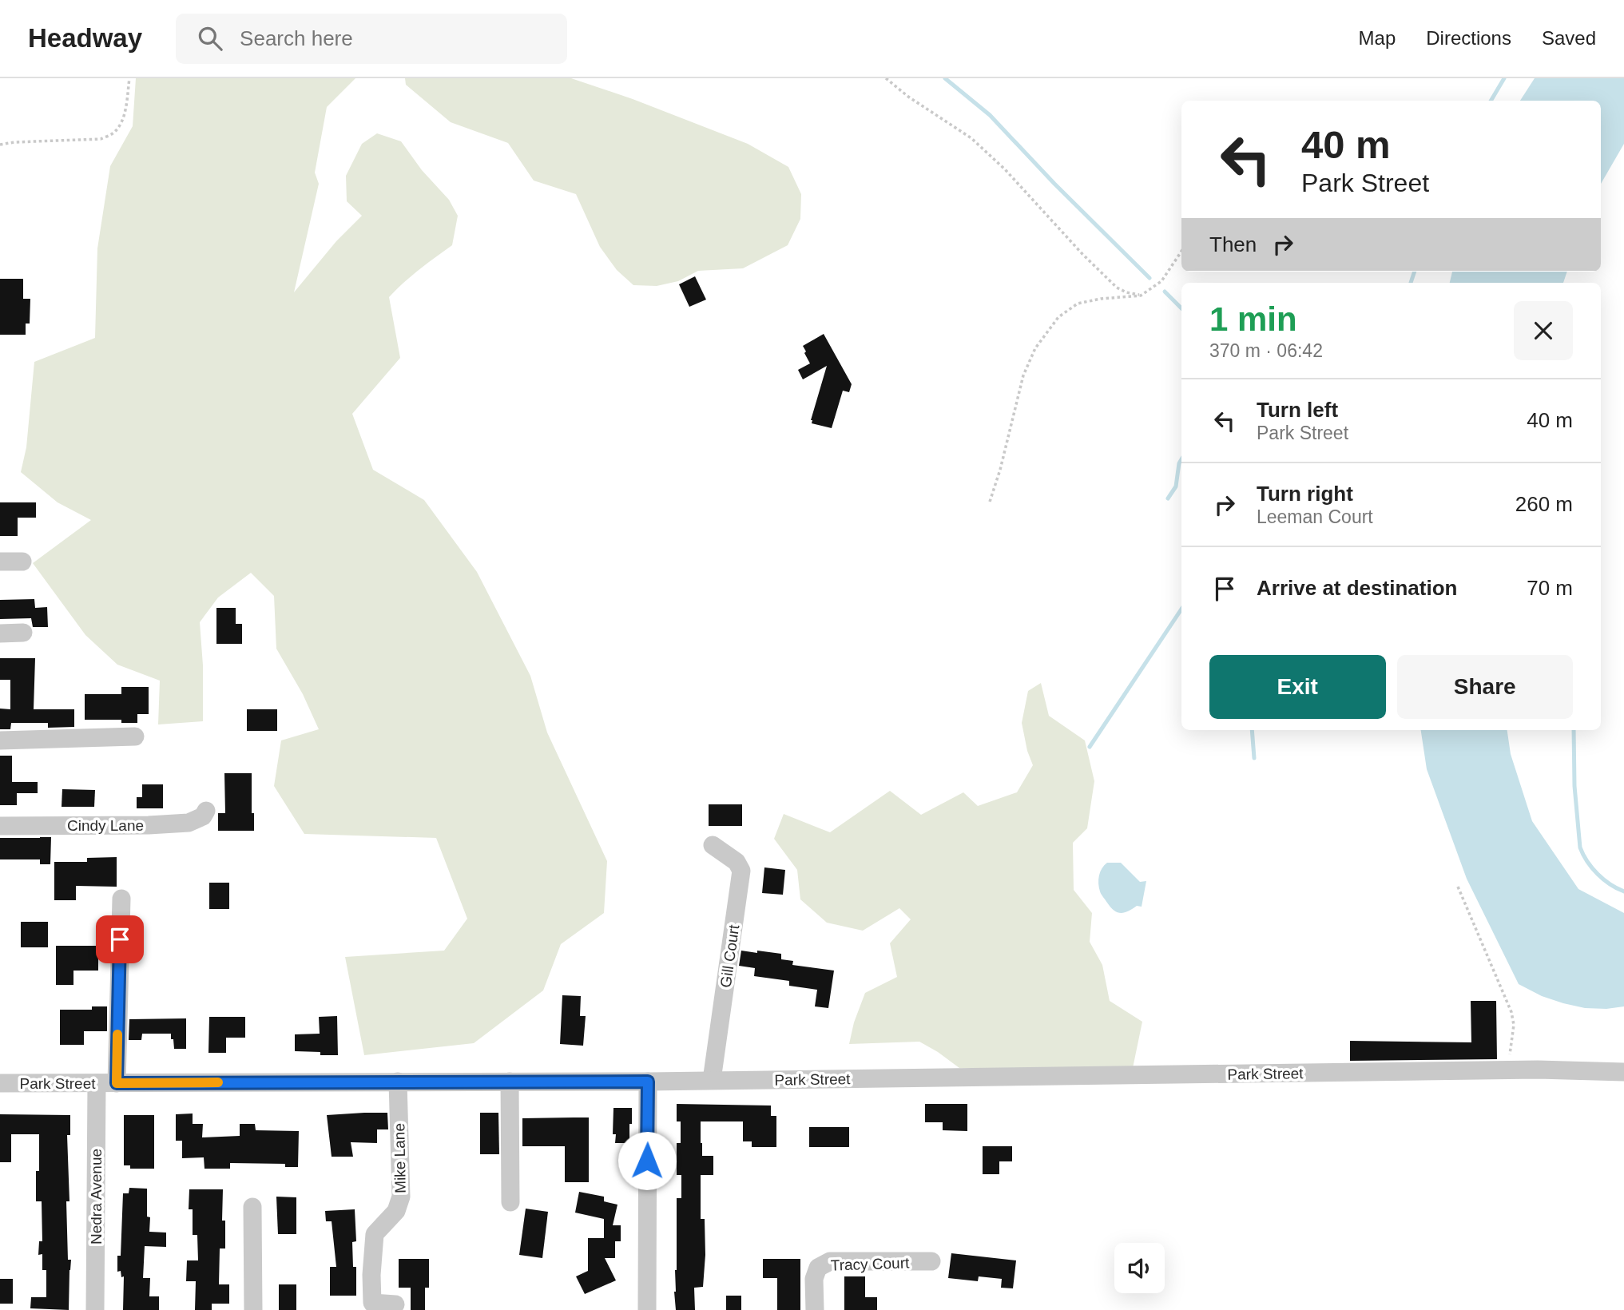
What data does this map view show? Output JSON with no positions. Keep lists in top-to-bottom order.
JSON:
{
  "streets": {
    "street": [
      "Cindy Lane",
      "Gill Court",
      "Park Street",
      "Mike Lane",
      "Nedra Avenue",
      "Tracy Court"
    ]
  },
  "crossings": [
    ["Gill Court", "Park Street"],
    ["Park Street", "Mike Lane"],
    ["Park Street", "Nedra Avenue"]
  ],
  "page": {
    "header": "Headway",
    "search": "Search here",
    "nav": ["Map", "Directions", "Saved"],
    "turn": ["40 m", "Park Street"],
    "then": "Then",
    "heading": ["1 min", "370 m · 06:42"],
    "list": [
      {
        "name": "Turn left",
        "note": "Park Street",
        "value": "40 m"
      },
      {
        "name": "Turn right",
        "note": "Leeman Court",
        "value": "260 m"
      },
      {
        "name": "Arrive at destination",
        "value": "70 m"
      }
    ],
    "buttons": ["Exit", "Share"]
  }
}
